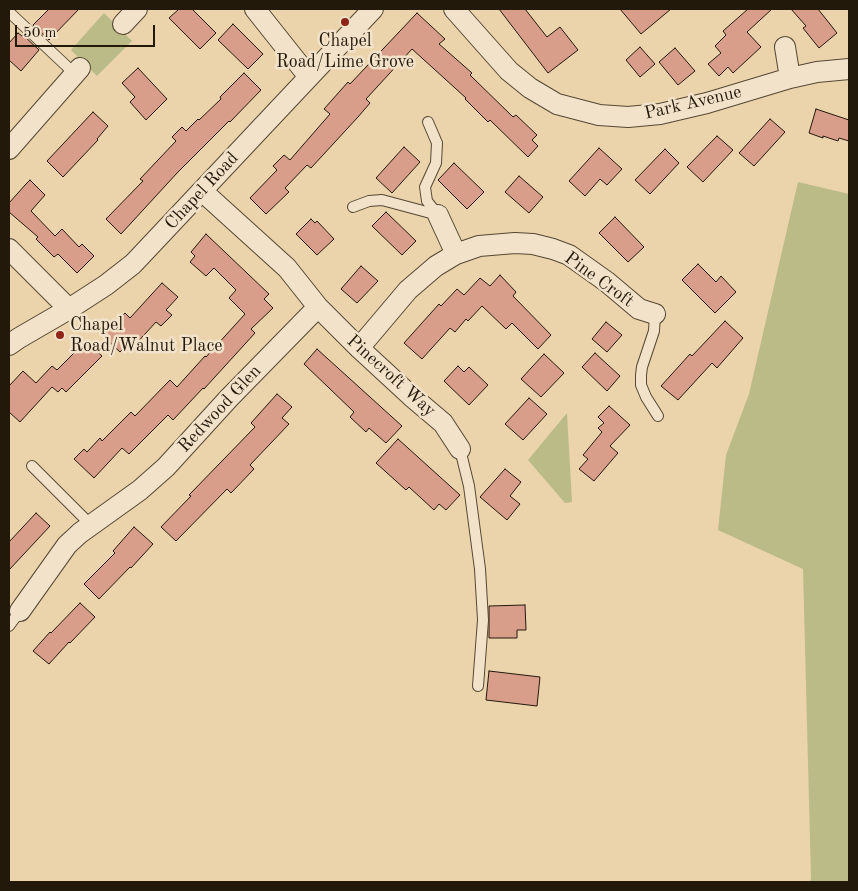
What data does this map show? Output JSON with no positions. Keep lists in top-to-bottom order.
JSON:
{
  "streets": {
    "street": [
      "Park Avenue",
      "Chapel Road",
      "Pine Croft",
      "Pinecroft Way",
      "Redwood Glen"
    ]
  },
  "crossings": [
    ["Pine Croft", "Pinecroft Way"],
    ["Pinecroft Way", "Redwood Glen"]
  ],
  "places": ["Chapel Road/Lime Grove", "Chapel Road/Walnut Place"],
  "scale_bar": "50 m"
}
